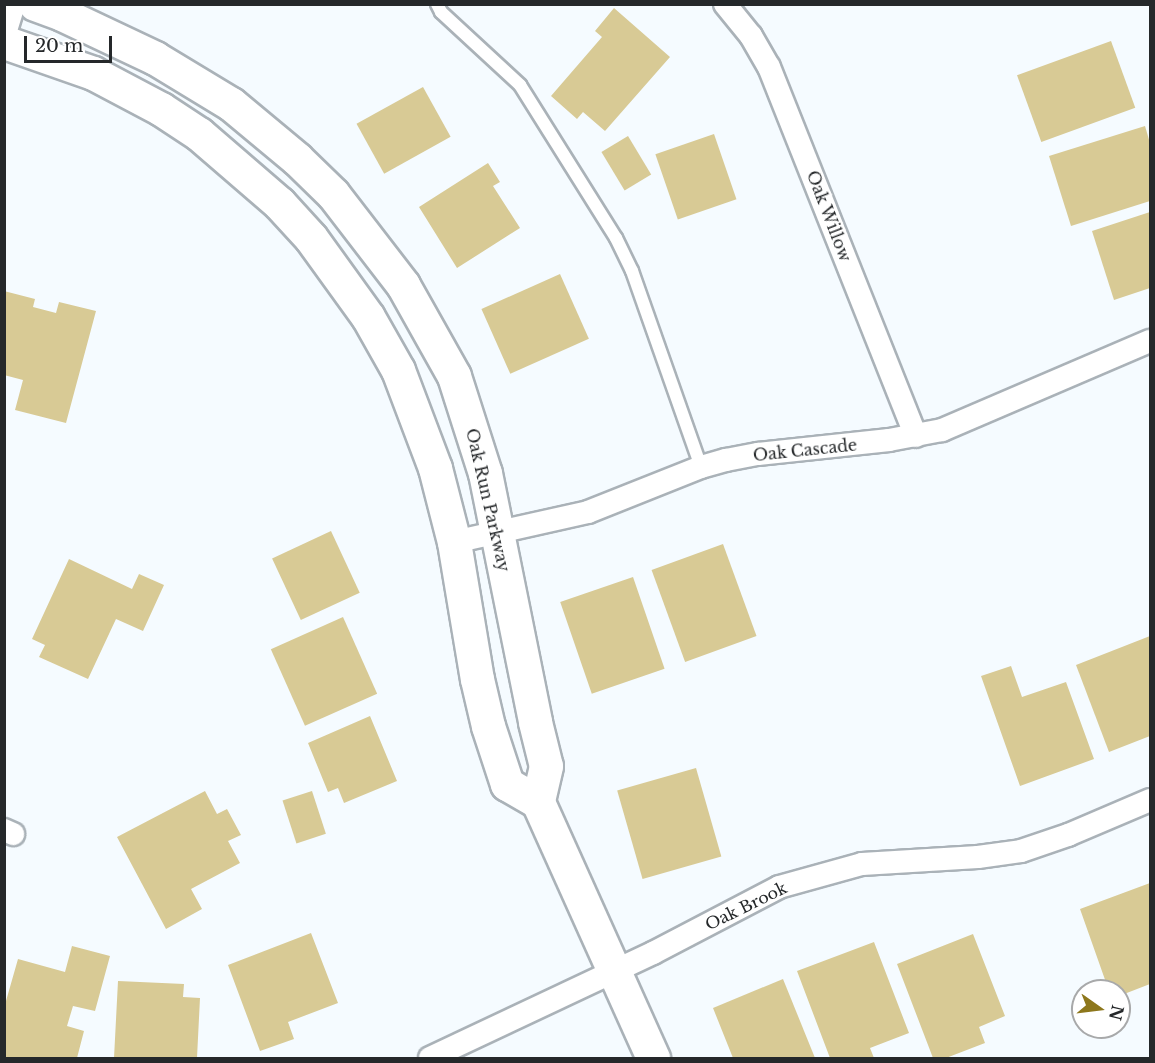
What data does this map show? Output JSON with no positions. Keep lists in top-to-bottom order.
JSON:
{
  "streets": {
    "street": [
      "Oak Willow",
      "Oak Cascade",
      "Oak Run Parkway",
      "Oak Brook"
    ]
  },
  "crossings": [
    ["Oak Willow", "Oak Cascade"],
    ["Oak Cascade", "Oak Run Parkway"]
  ],
  "scale_bar": "20 m",
  "north": "right"
}
